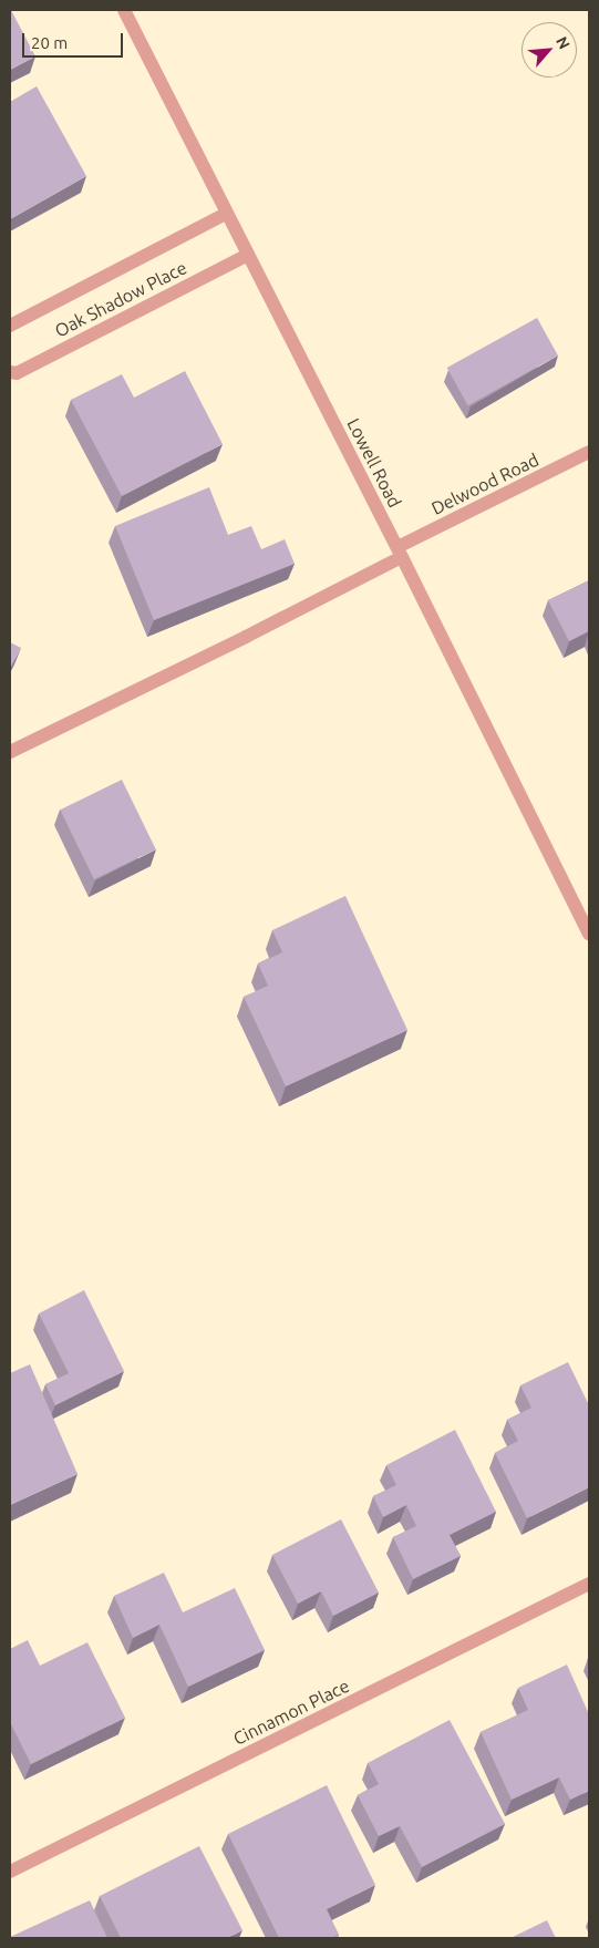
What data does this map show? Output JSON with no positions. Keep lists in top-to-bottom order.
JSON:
{
  "streets": {
    "street": [
      "Oak Shadow Place",
      "Lowell Road",
      "Delwood Road",
      "Cinnamon Place"
    ]
  },
  "crossings": [
    ["Oak Shadow Place", "Lowell Road"],
    ["Lowell Road", "Delwood Road"]
  ],
  "scale_bar": "20 m",
  "north": "top right"
}
